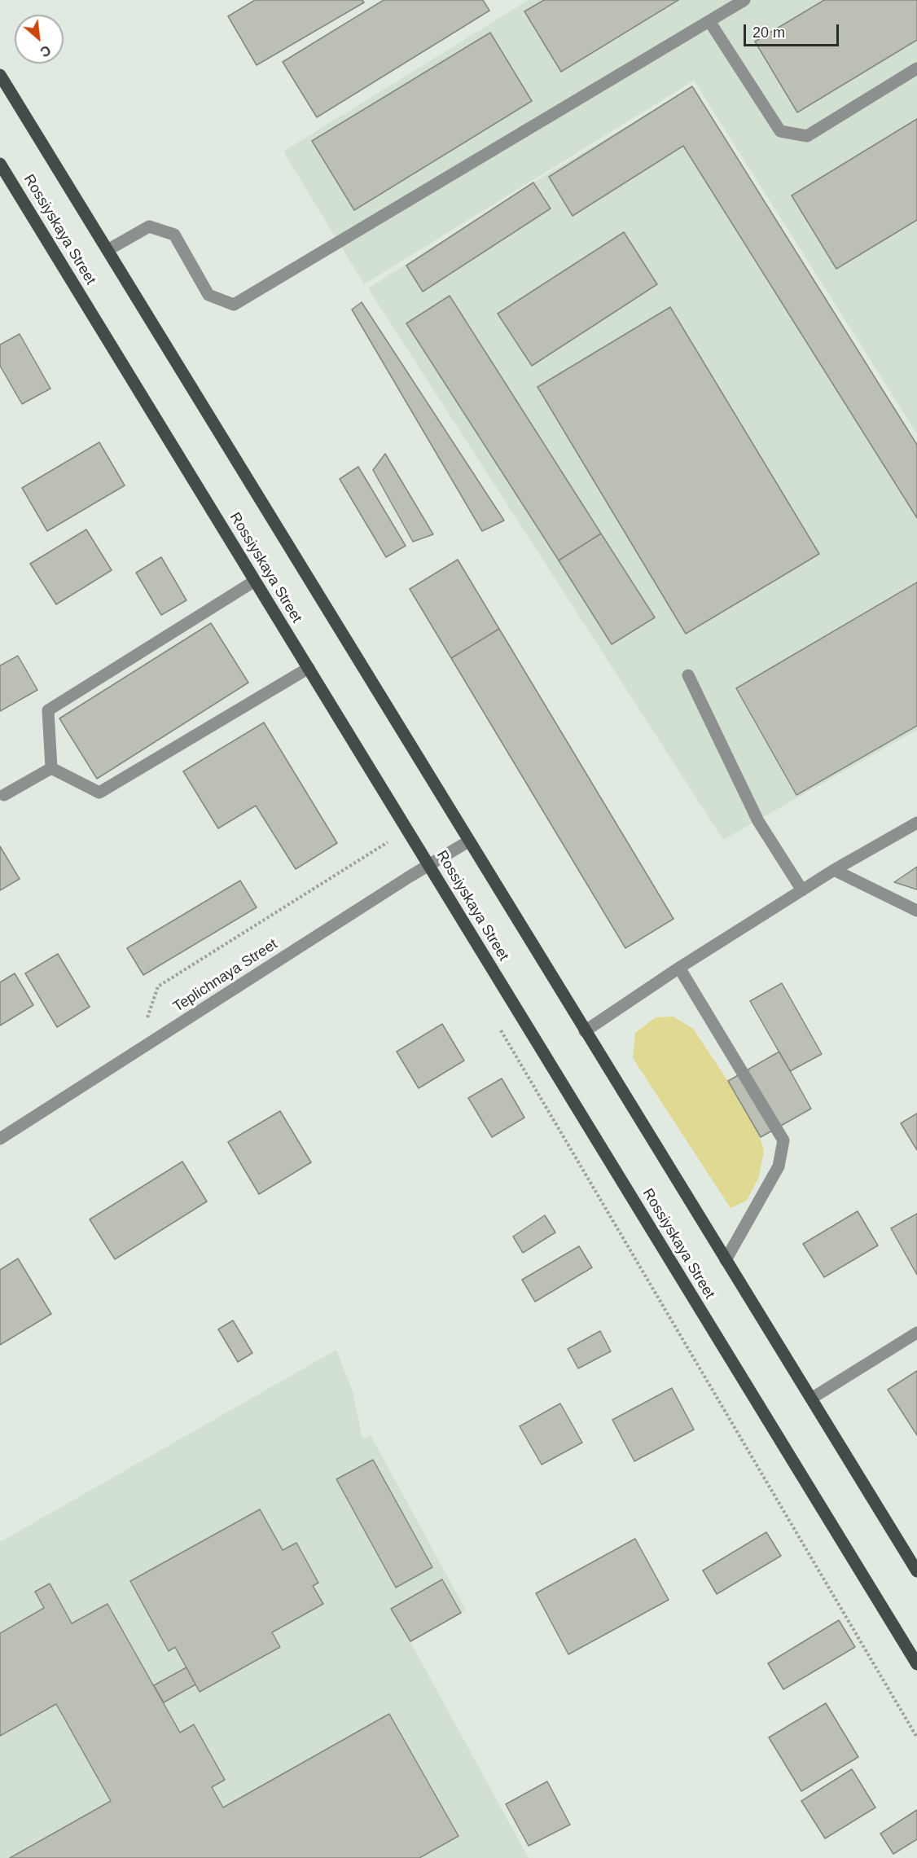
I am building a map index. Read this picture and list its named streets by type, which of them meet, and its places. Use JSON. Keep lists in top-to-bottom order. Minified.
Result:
{"streets":{"main road":["Rossiyskaya Street"],"street":["Teplichnaya Street"]},"crossings":[["Rossiyskaya Street","Teplichnaya Street"]],"scale_bar":"20 m","north":"bottom right"}
